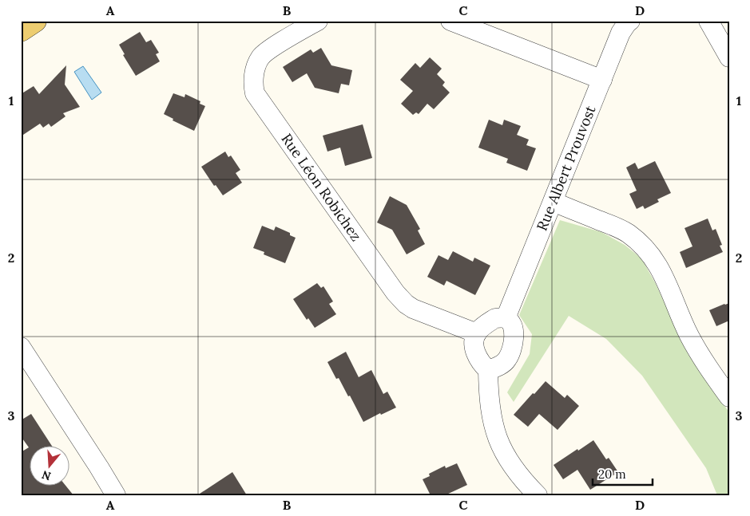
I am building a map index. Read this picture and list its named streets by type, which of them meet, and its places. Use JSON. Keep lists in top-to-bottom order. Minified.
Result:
{"streets":{"street":["Rue Albert Prouvost","Rue Léon Robichez"]},"crossings":[["Rue Albert Prouvost","Rue Léon Robichez"]],"scale_bar":"20 m","north":"bottom","grid":{"columns":["A","B","C","D"],"rows":["1","2","3"]}}
